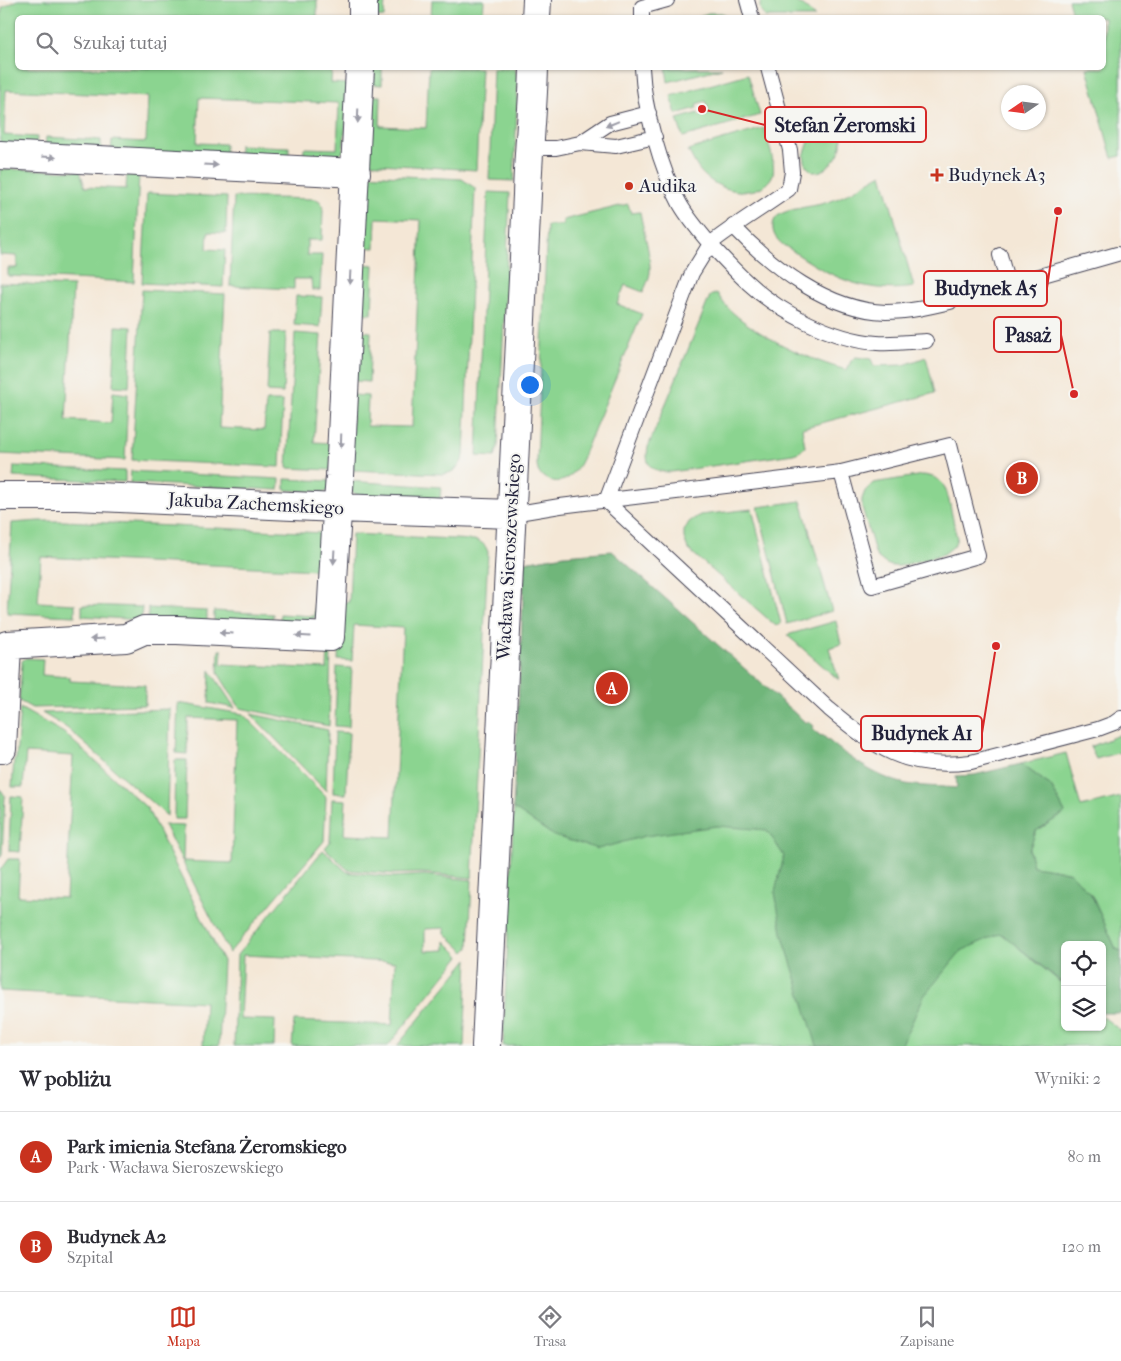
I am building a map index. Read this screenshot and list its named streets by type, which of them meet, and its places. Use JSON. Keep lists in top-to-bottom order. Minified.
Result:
{"streets":{"street":["Jakuba Zachemskiego","Wacława Sieroszewskiego"]},"crossings":[["Jakuba Zachemskiego","Wacława Sieroszewskiego"]],"places":{"other":["Stefan Żeromski","Audika","Budynek A5","Pasaż","Budynek A1"],"health":["Budynek A3"]},"north":"left","page":{"search":"Szukaj tutaj","pins":["B","A"],"heading":["W pobliżu","Wyniki: 2"],"list":[{"mark":"A","name":"Park imienia Stefana Żeromskiego","note":"Park · Wacława Sieroszewskiego","value":"80 m"},{"mark":"B","name":"Budynek A2","note":"Szpital","value":"120 m"}],"nav":["Mapa","Trasa","Zapisane"]}}
